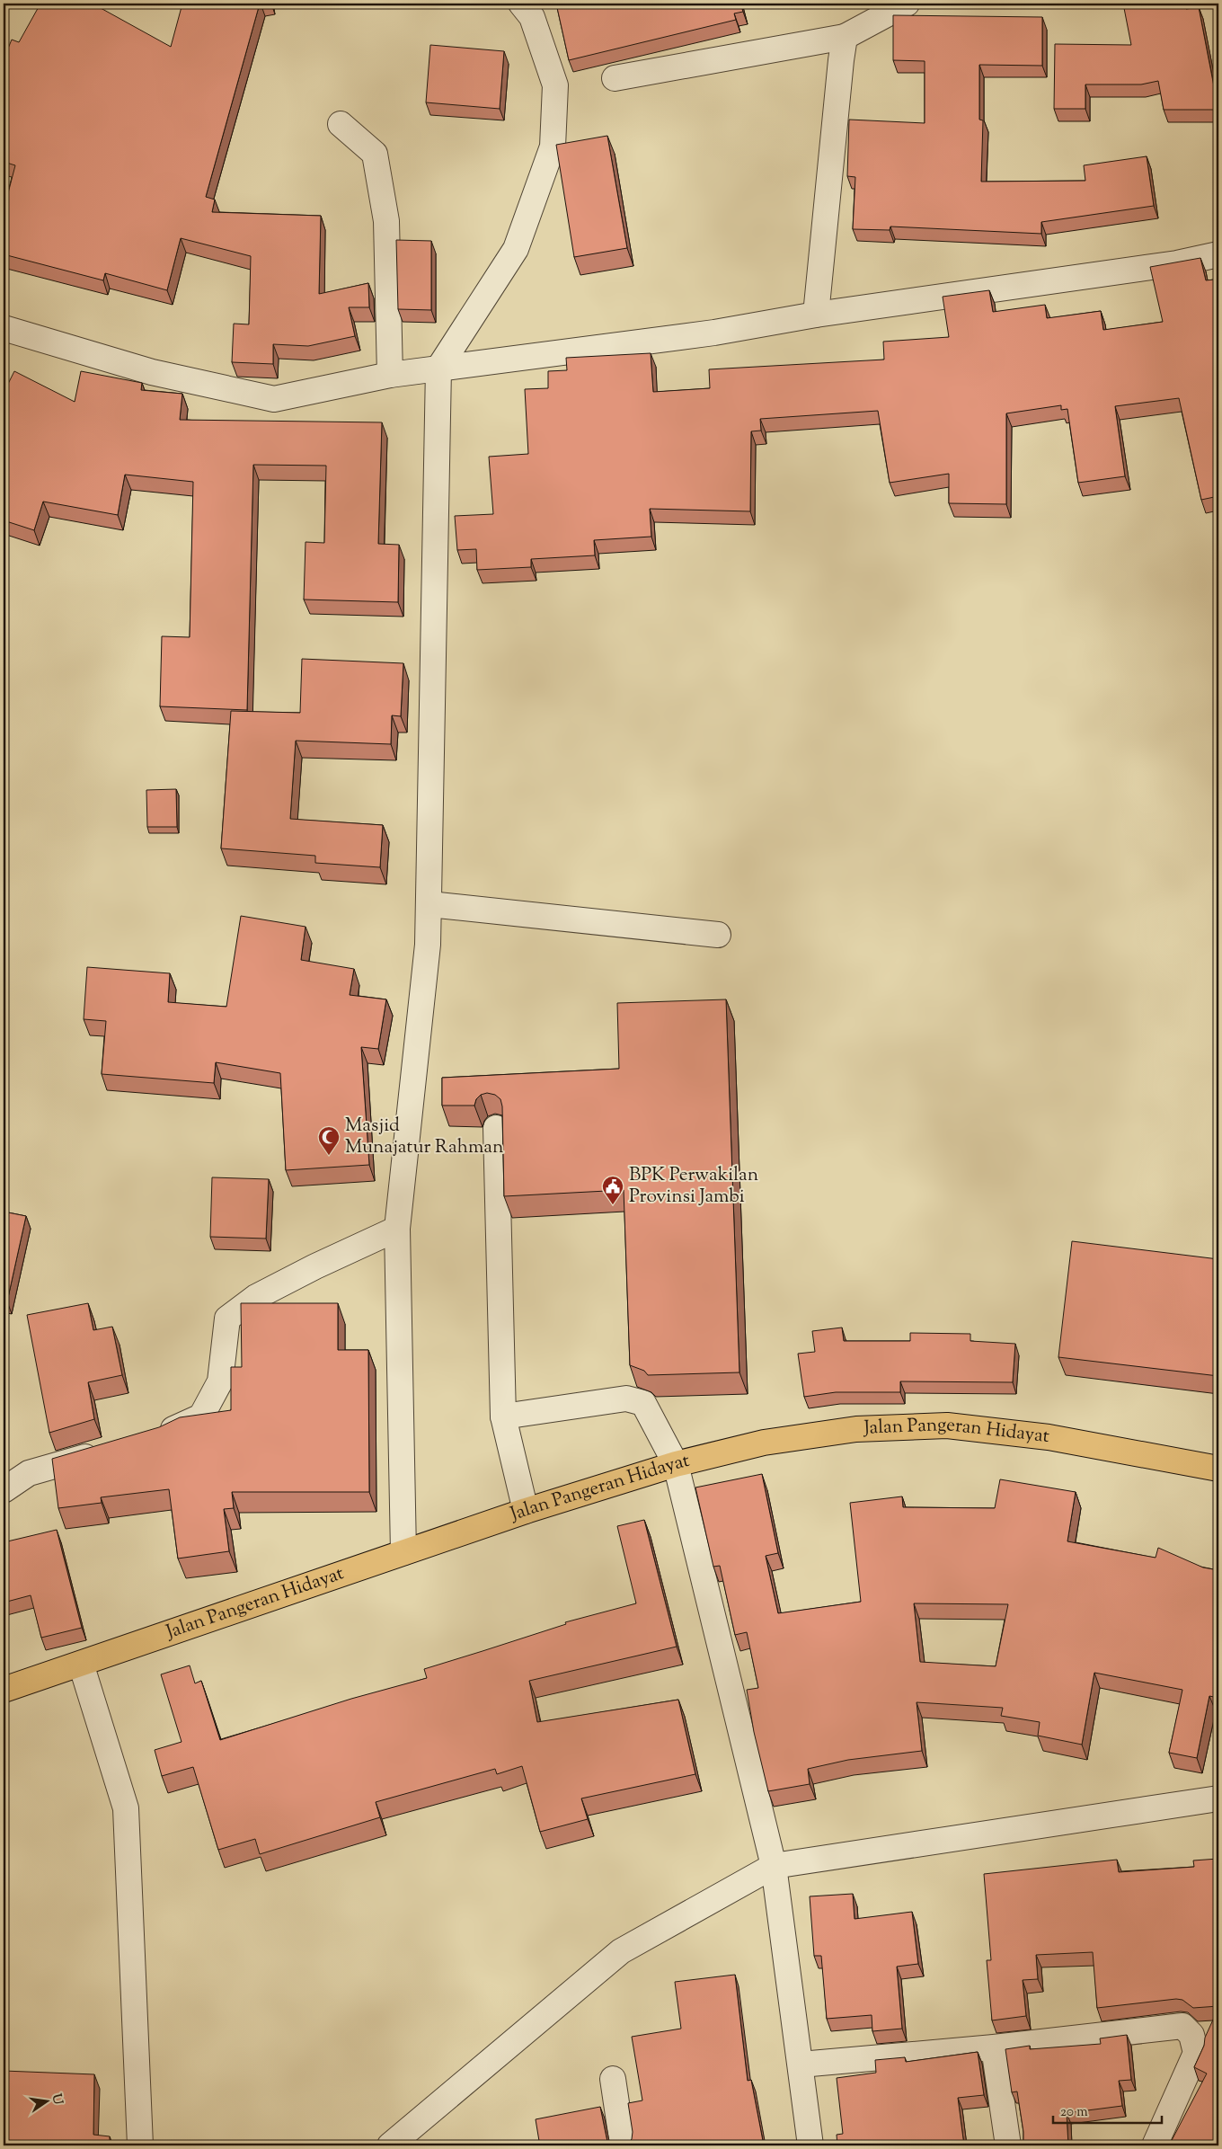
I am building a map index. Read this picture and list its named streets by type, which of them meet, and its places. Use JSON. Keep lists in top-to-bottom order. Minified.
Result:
{"streets":{"highway":["Jalan Pangeran Hidayat"]},"places":{"mosque":["Masjid Munajatur Rahman"],"public building":["BPK Perwakilan Provinsi Jambi"]},"scale_bar":"20 m","north":"right"}
